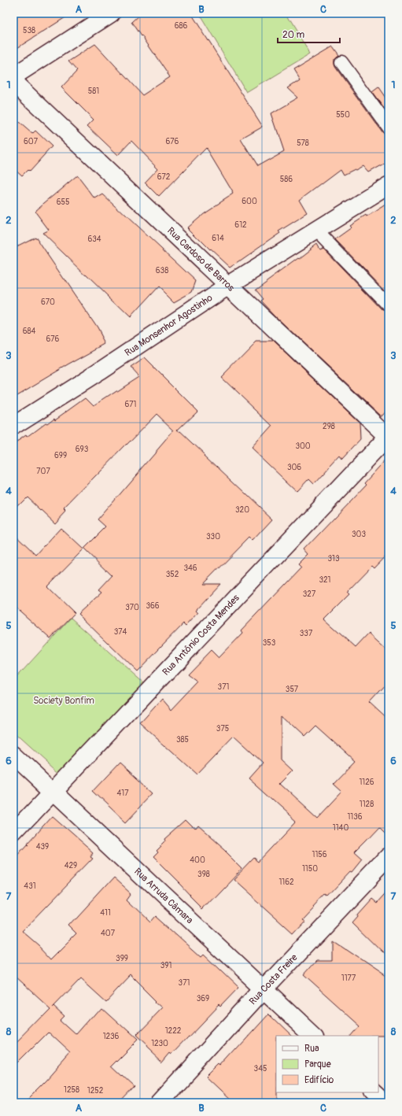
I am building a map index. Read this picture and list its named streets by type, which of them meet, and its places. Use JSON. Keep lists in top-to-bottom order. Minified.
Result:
{"streets":{"street":["Rua Cardoso de Barros","Rua Monsenhor Agostinho","Rua Antônio Costa Mendes","Rua Arruda Câmara","Rua Costa Freire"]},"crossings":[["Rua Cardoso de Barros","Rua Monsenhor Agostinho"],["Rua Cardoso de Barros","Rua Antônio Costa Mendes"],["Rua Antônio Costa Mendes","Rua Arruda Câmara"],["Rua Arruda Câmara","Rua Costa Freire"]],"parks":["Society Bonfim"],"house_numbers":["686","538","581","550","607","676","578","672","586","600","655","612","614","634","638","670","684","676","671","298","300","693","699","306","707","320","303","330","313","346","352","321","327","366","370","374","337","353","371","357","375","385","1126","417","1128","1136","1140","439","1156","400","429","1150","398","1162","431","411","407","399","391","1177","371","369","1222","1236","1230","345","1258","1252"],"legend":["Rua","Parque","Edifício"],"scale_bar":"20 m","grid":{"columns":["A","B","C"],"rows":["1","2","3","4","5","6","7","8"]}}
